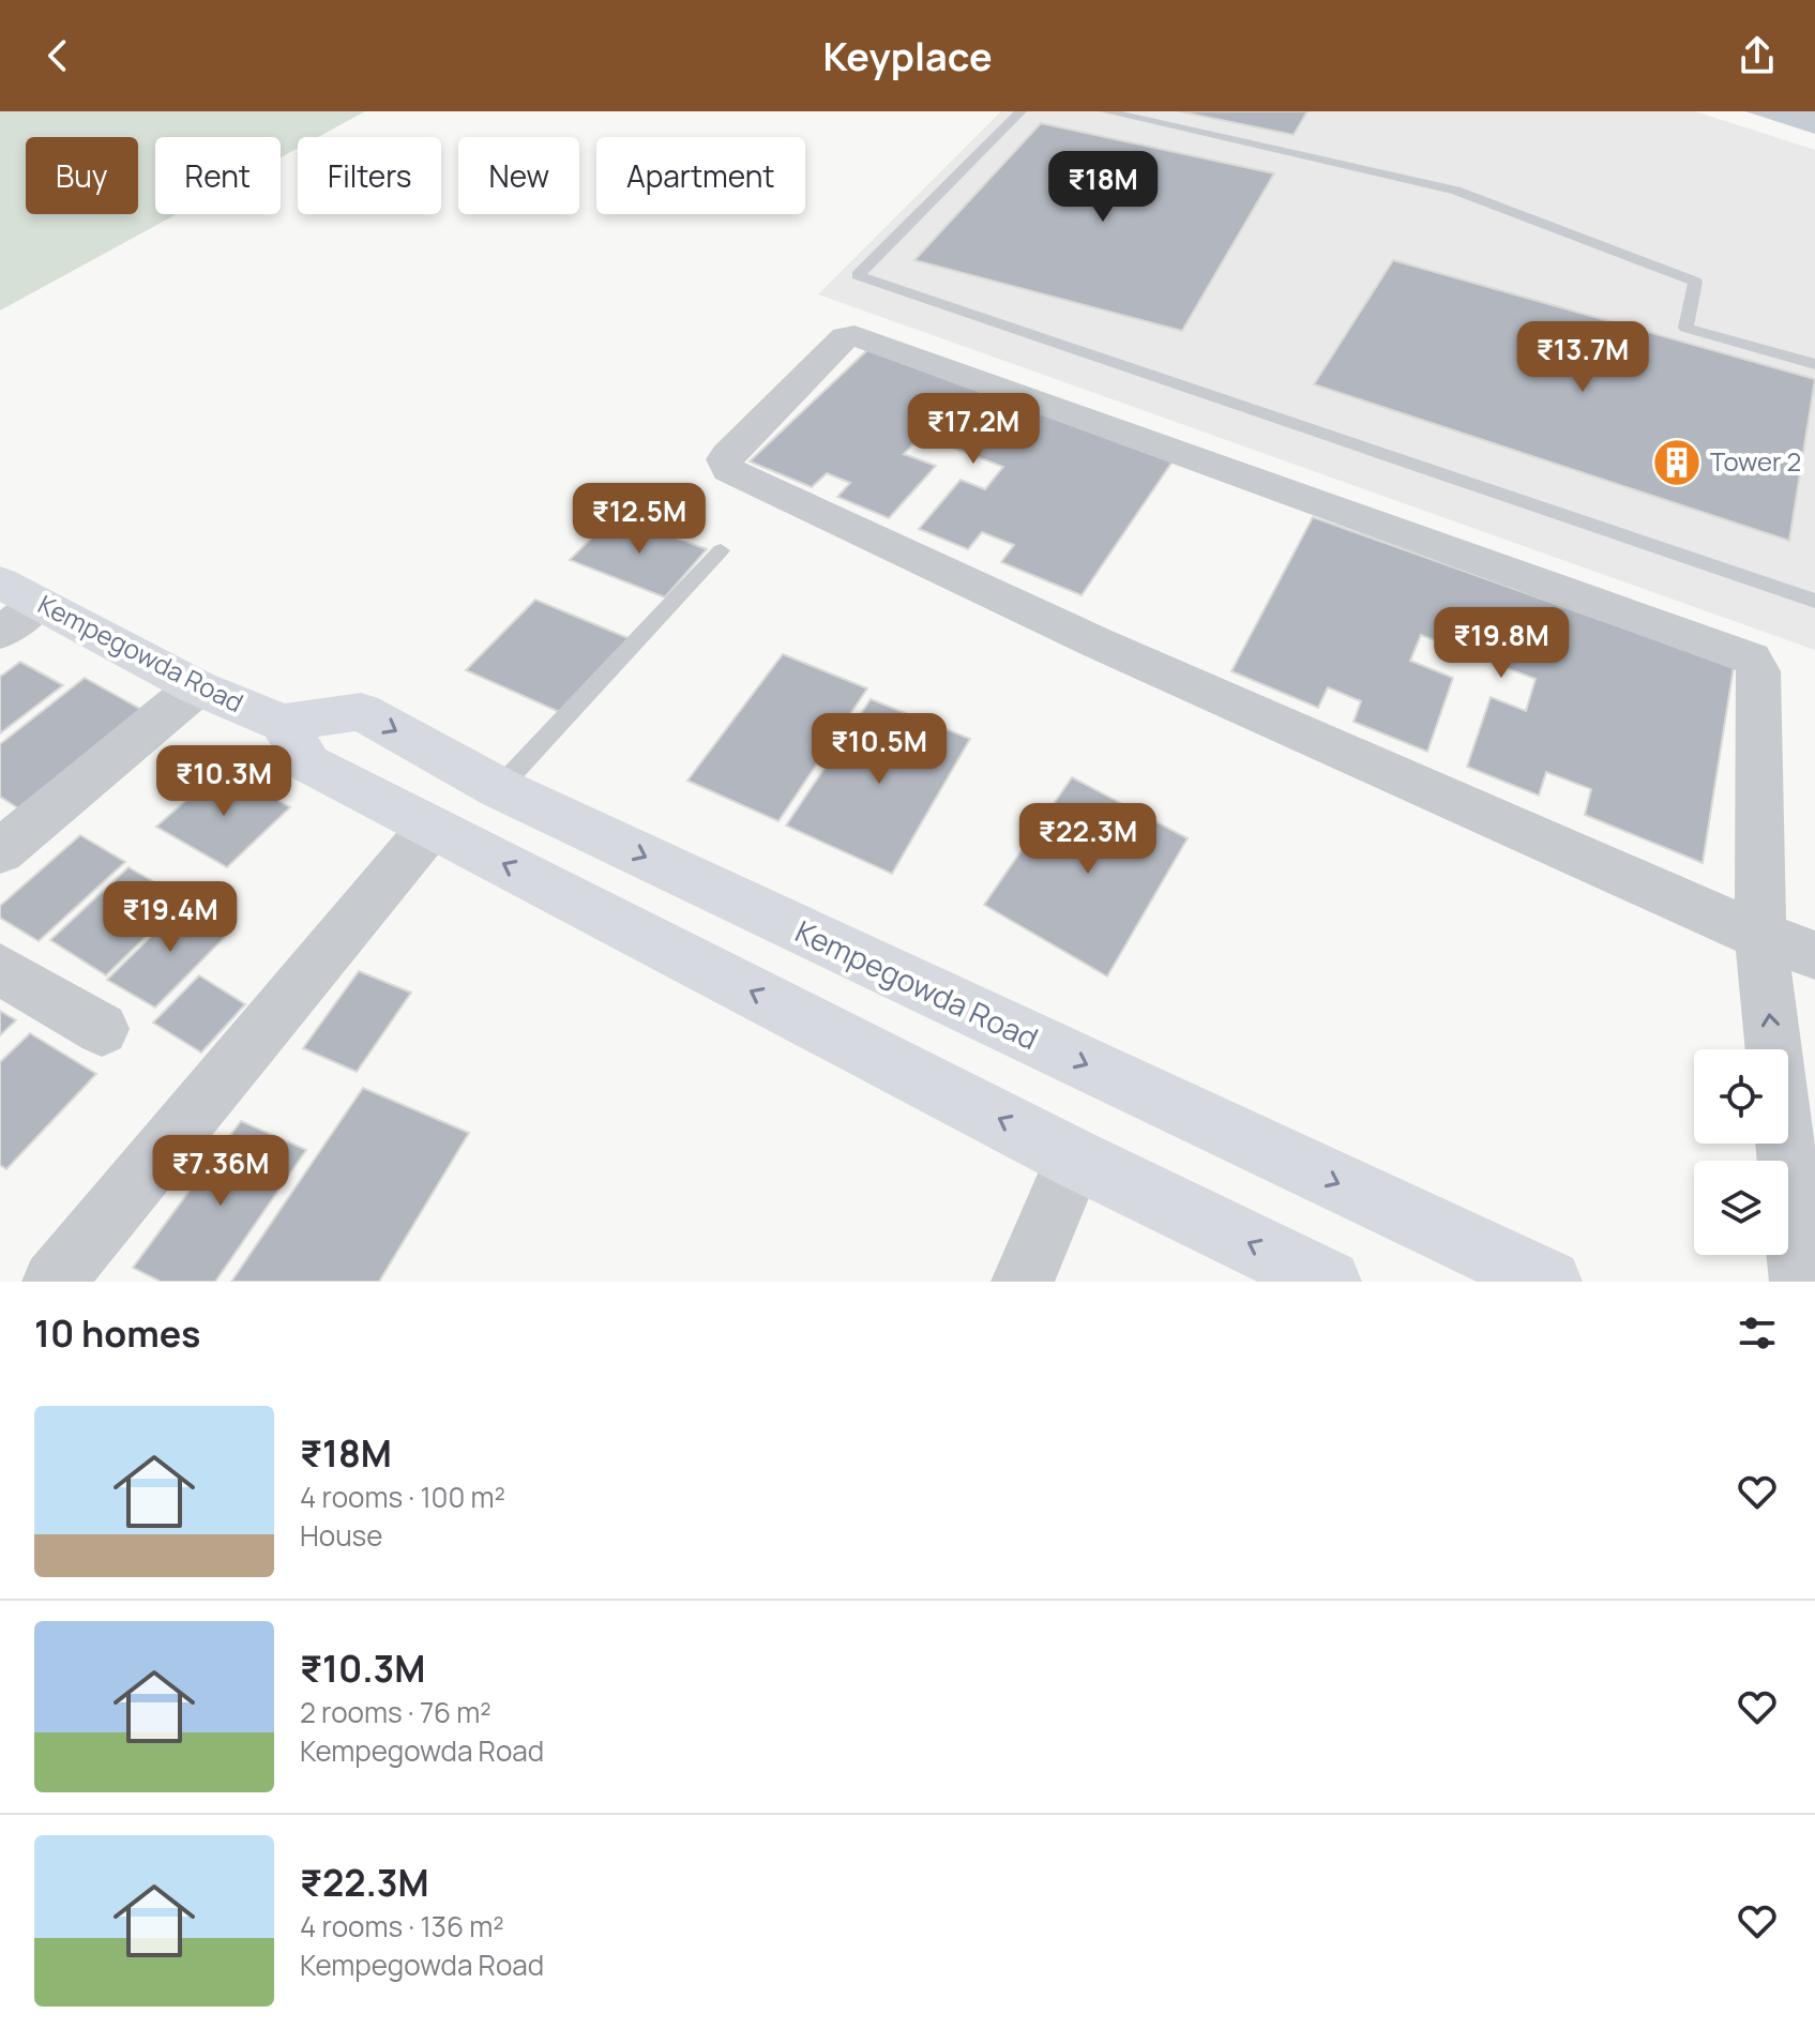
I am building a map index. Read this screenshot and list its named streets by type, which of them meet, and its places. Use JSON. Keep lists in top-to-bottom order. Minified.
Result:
{"streets":{"street":["Kempegowda Road"]},"places":{"building":["Tower 2"]},"page":{"header":"Keyplace","chip":["Buy","Rent","Filters","New","Apartment"],"price":["₹18M","₹13.7M","₹17.2M","₹12.5M","₹19.8M","₹10.5M","₹10.3M","₹22.3M","₹19.4M","₹7.36M"],"heading":"10 homes","list":[{"name":"₹18M","note":"4 rooms · 100 m² · House"},{"name":"₹10.3M","note":"2 rooms · 76 m² · Kempegowda Road"},{"name":"₹22.3M","note":"4 rooms · 136 m² · Kempegowda Road"}]}}
